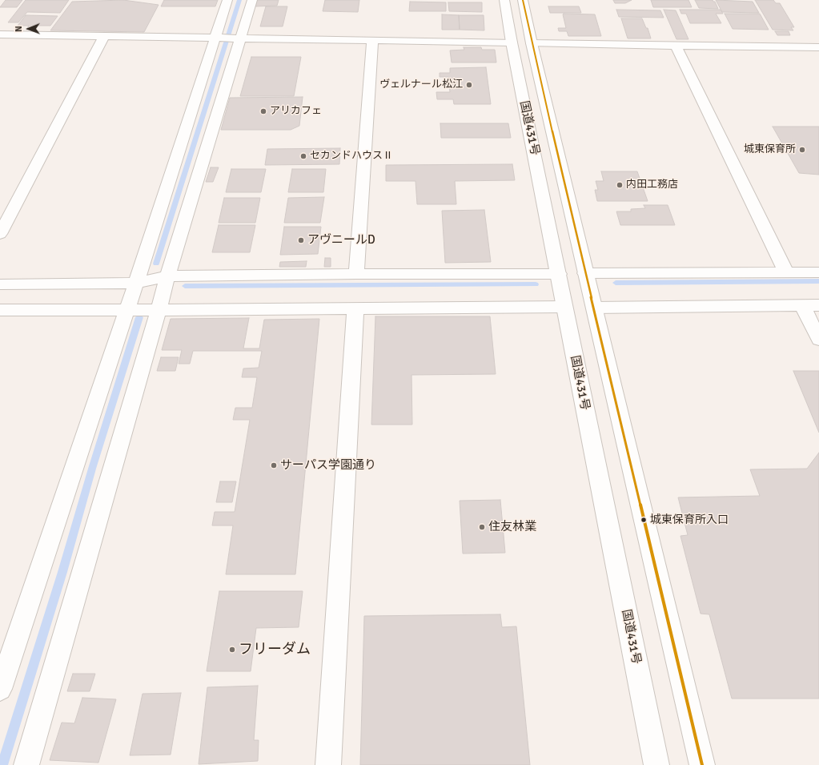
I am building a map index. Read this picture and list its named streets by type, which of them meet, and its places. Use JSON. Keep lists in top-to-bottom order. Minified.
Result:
{"streets":{"main road":["国道431号"]},"places":["ヴェルナール松江","アリカフェ","城東保育所","セカンドハウスⅡ","内田工務店","アヴニールD","サーパス学園通り","城東保育所入口","住友林業","フリーダム"],"north":"left"}
